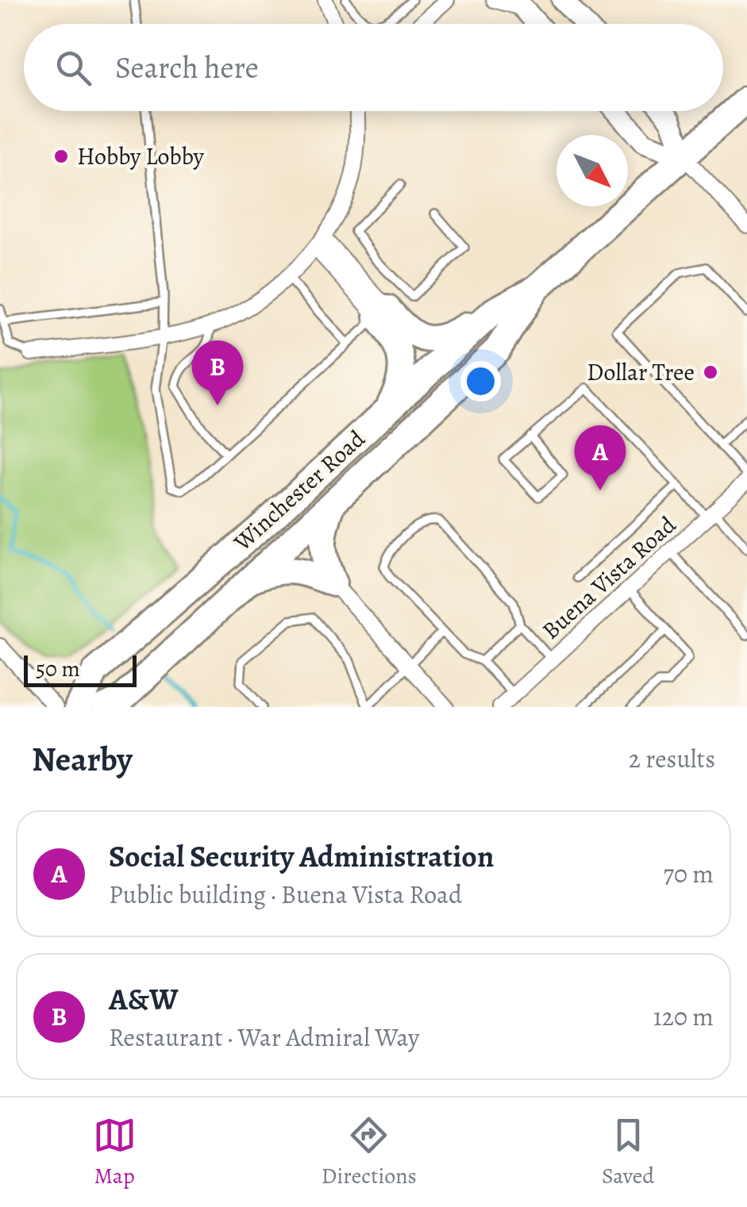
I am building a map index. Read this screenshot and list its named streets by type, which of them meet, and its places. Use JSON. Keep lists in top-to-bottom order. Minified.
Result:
{"streets":{"highway":["Winchester Road"],"street":["Buena Vista Road"]},"places":["Hobby Lobby","Dollar Tree"],"scale_bar":"50 m","north":"bottom right","page":{"search":"Search here","pins":["B","A"],"scale":"50 m","heading":["Nearby","2 results"],"list":[{"mark":"A","name":"Social Security Administration","note":"Public building · Buena Vista Road","value":"70 m"},{"mark":"B","name":"A&W","note":"Restaurant · War Admiral Way","value":"120 m"}],"nav":["Map","Directions","Saved"]}}
